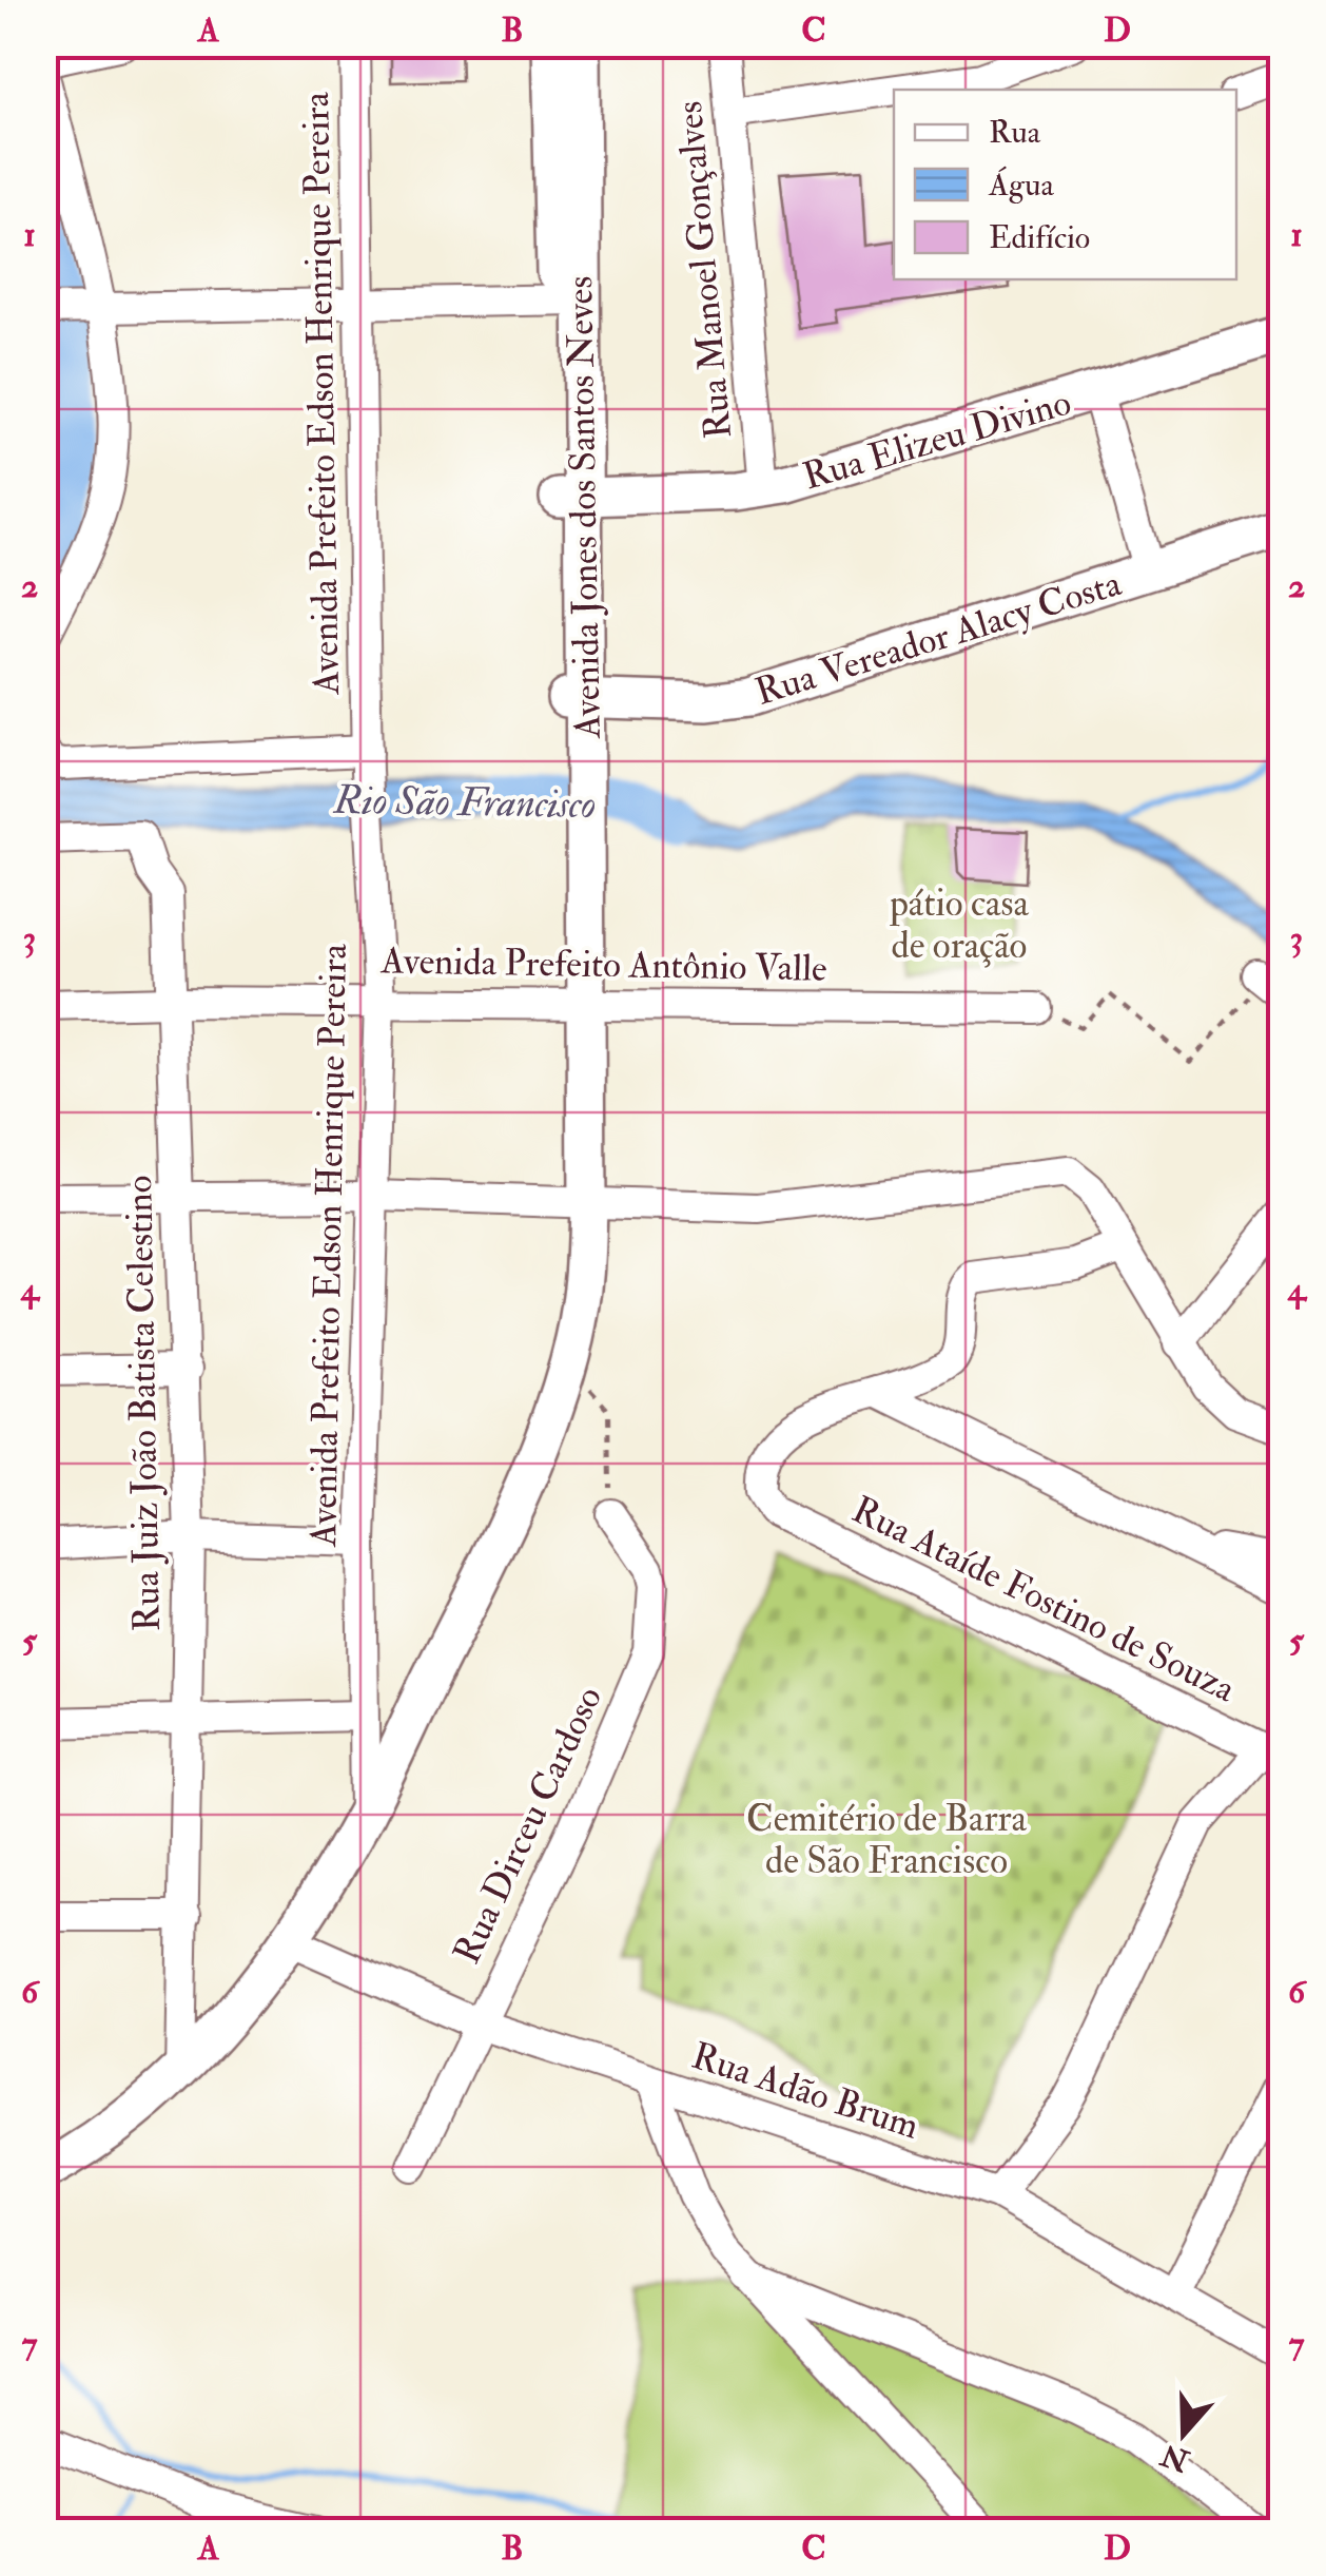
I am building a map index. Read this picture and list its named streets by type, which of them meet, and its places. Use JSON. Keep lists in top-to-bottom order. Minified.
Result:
{"streets":{"main road":["Rua Elizeu Divino","Avenida Jones dos Santos Neves","Rua Vereador Alacy Costa"],"street":["Rua Manoel Gonçalves","Avenida Prefeito Edson Henrique Pereira","Avenida Prefeito Antônio Valle","Rua Juiz João Batista Celestino","Rua Ataíde Fostino de Souza","Rua Dirceu Cardoso","Rua Adão Brum"]},"crossings":[["Rua Manoel Gonçalves","Rua Elizeu Divino"],["Avenida Prefeito Edson Henrique Pereira","Avenida Jones dos Santos Neves"],["Avenida Prefeito Edson Henrique Pereira","Avenida Prefeito Antônio Valle"],["Rua Elizeu Divino","Avenida Jones dos Santos Neves"],["Avenida Jones dos Santos Neves","Rua Vereador Alacy Costa"],["Avenida Jones dos Santos Neves","Avenida Prefeito Antônio Valle"],["Avenida Jones dos Santos Neves","Rua Juiz João Batista Celestino"],["Avenida Jones dos Santos Neves","Rua Adão Brum"],["Avenida Prefeito Antônio Valle","Rua Juiz João Batista Celestino"],["Rua Dirceu Cardoso","Rua Adão Brum"]],"water":["Rio São Francisco"],"parks":["pátio casa de oração","Cemitério de Barra de São Francisco"],"legend":["Rua","Água","Edifício"],"north":"bottom","grid":{"columns":["A","B","C","D"],"rows":["1","2","3","4","5","6","7"]}}
